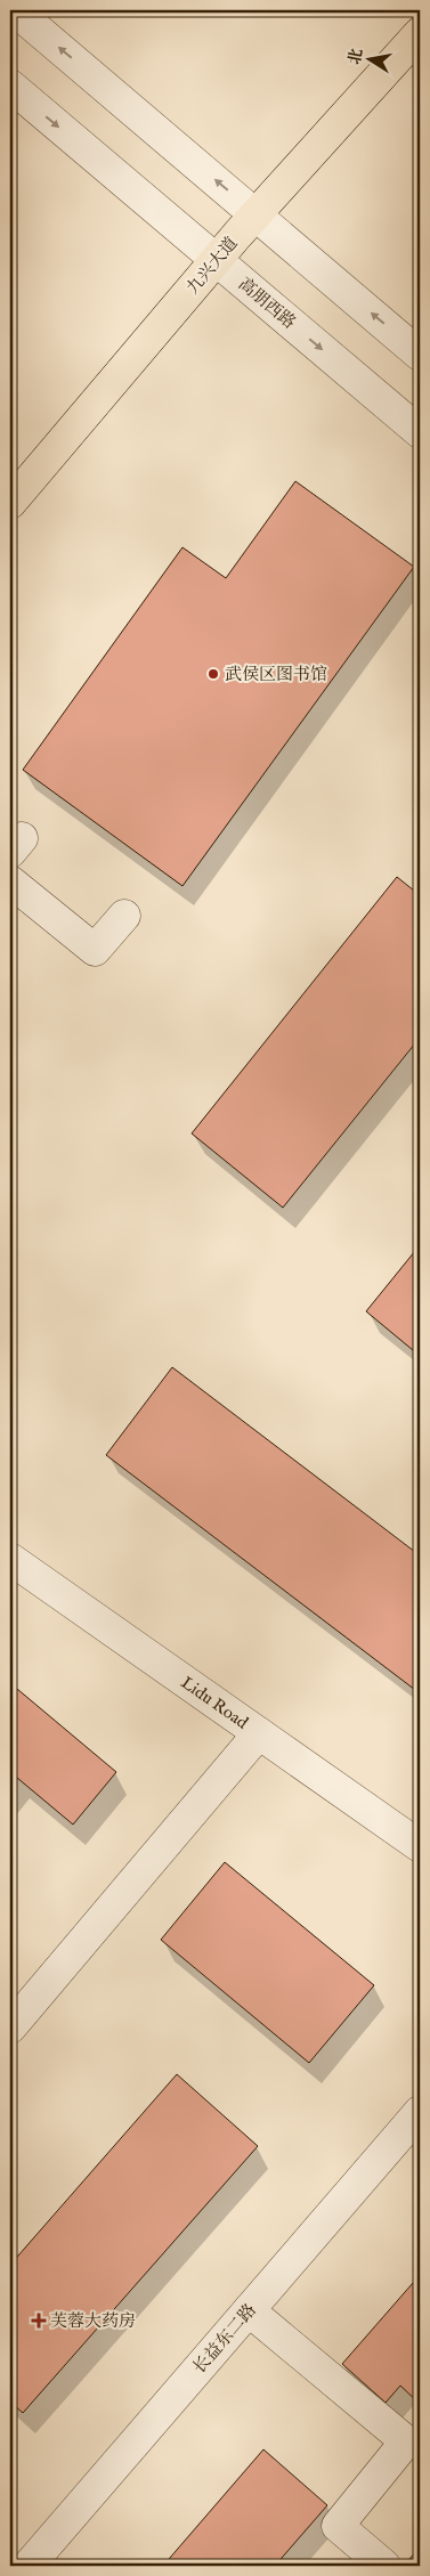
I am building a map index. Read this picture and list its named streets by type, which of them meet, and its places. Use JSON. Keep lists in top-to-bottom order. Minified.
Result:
{"streets":{"main road":["九兴大道"],"street":["高朋西路","Lidu Road","长益东二路"]},"crossings":[["九兴大道","高朋西路"]],"places":{"other":["武侯区图书馆"],"health":["芙蓉大药房"]},"north":"left"}
